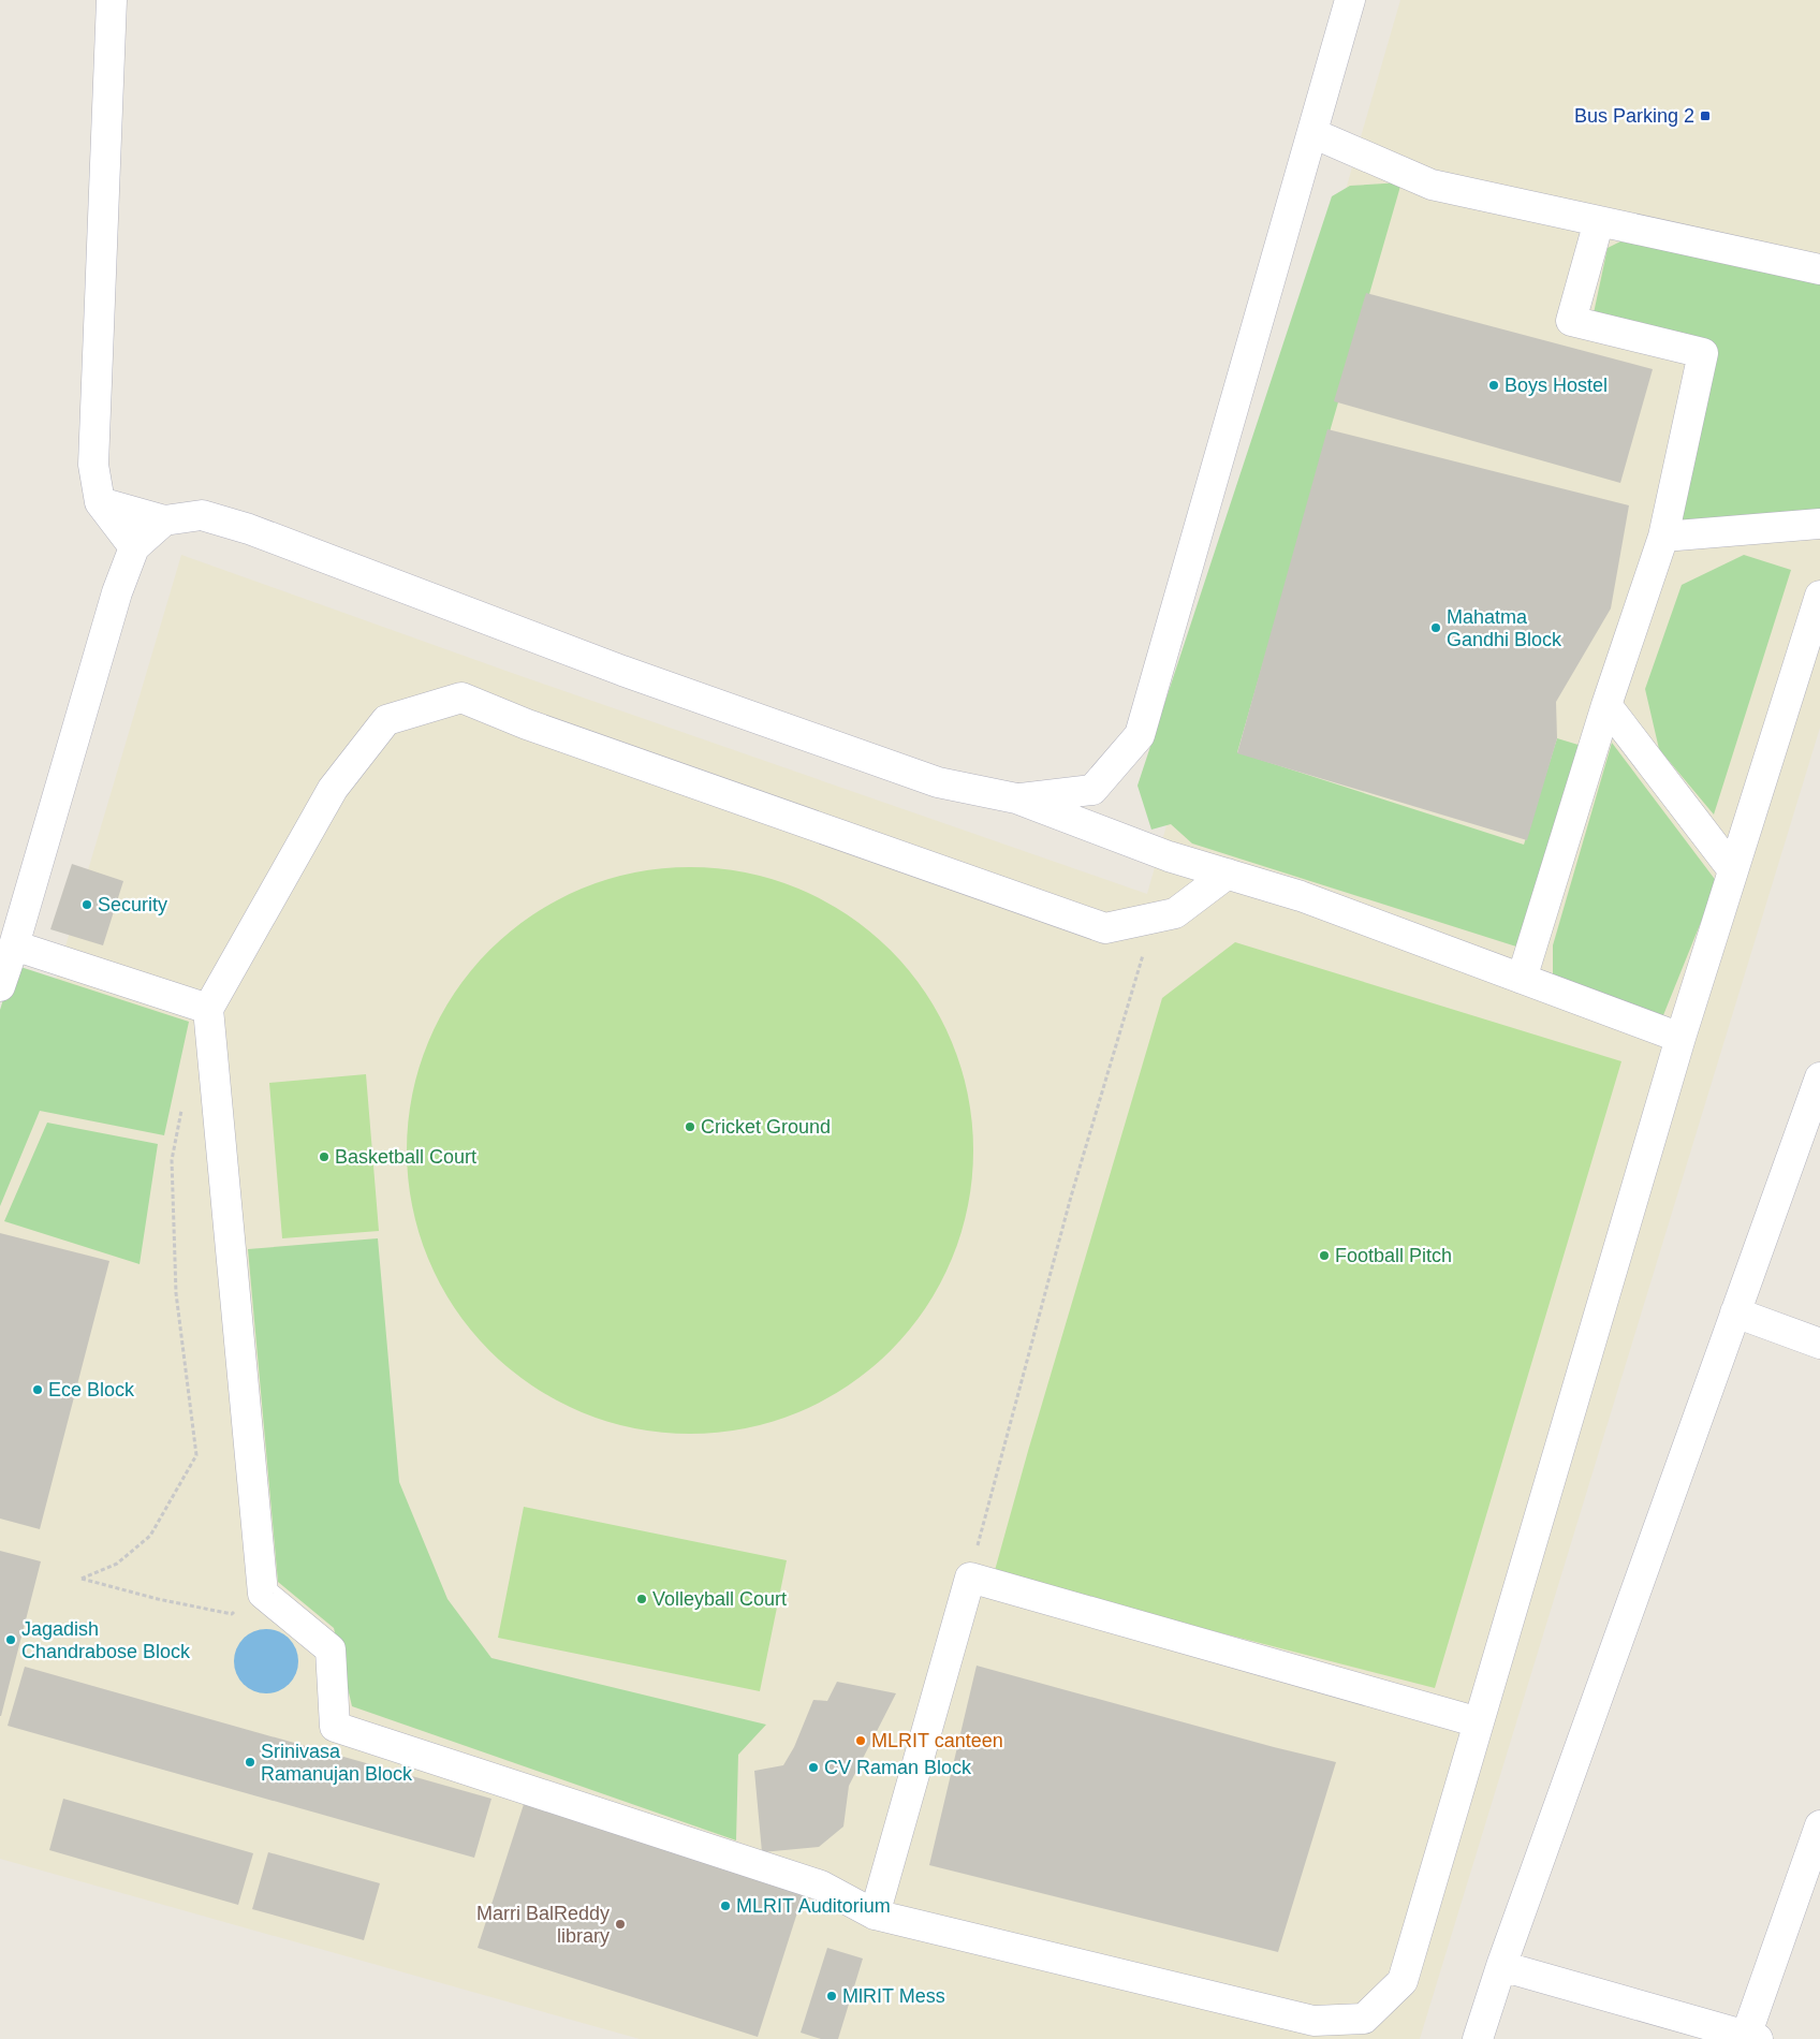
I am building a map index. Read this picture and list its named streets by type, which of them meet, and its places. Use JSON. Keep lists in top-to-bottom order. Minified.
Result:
{"places":{"transit":["Bus Parking 2"],"other":["Boys Hostel","Mahatma Gandhi Block","Security","Cricket Ground","Basketball Court","Football Pitch","Ece Block","Volleyball Court","Jagadish Chandrabose Block","MLRIT canteen","Srinivasa Ramanujan Block","CV Raman Block","MLRIT Auditorium","Marri BalReddy library","MlRIT Mess"]}}
